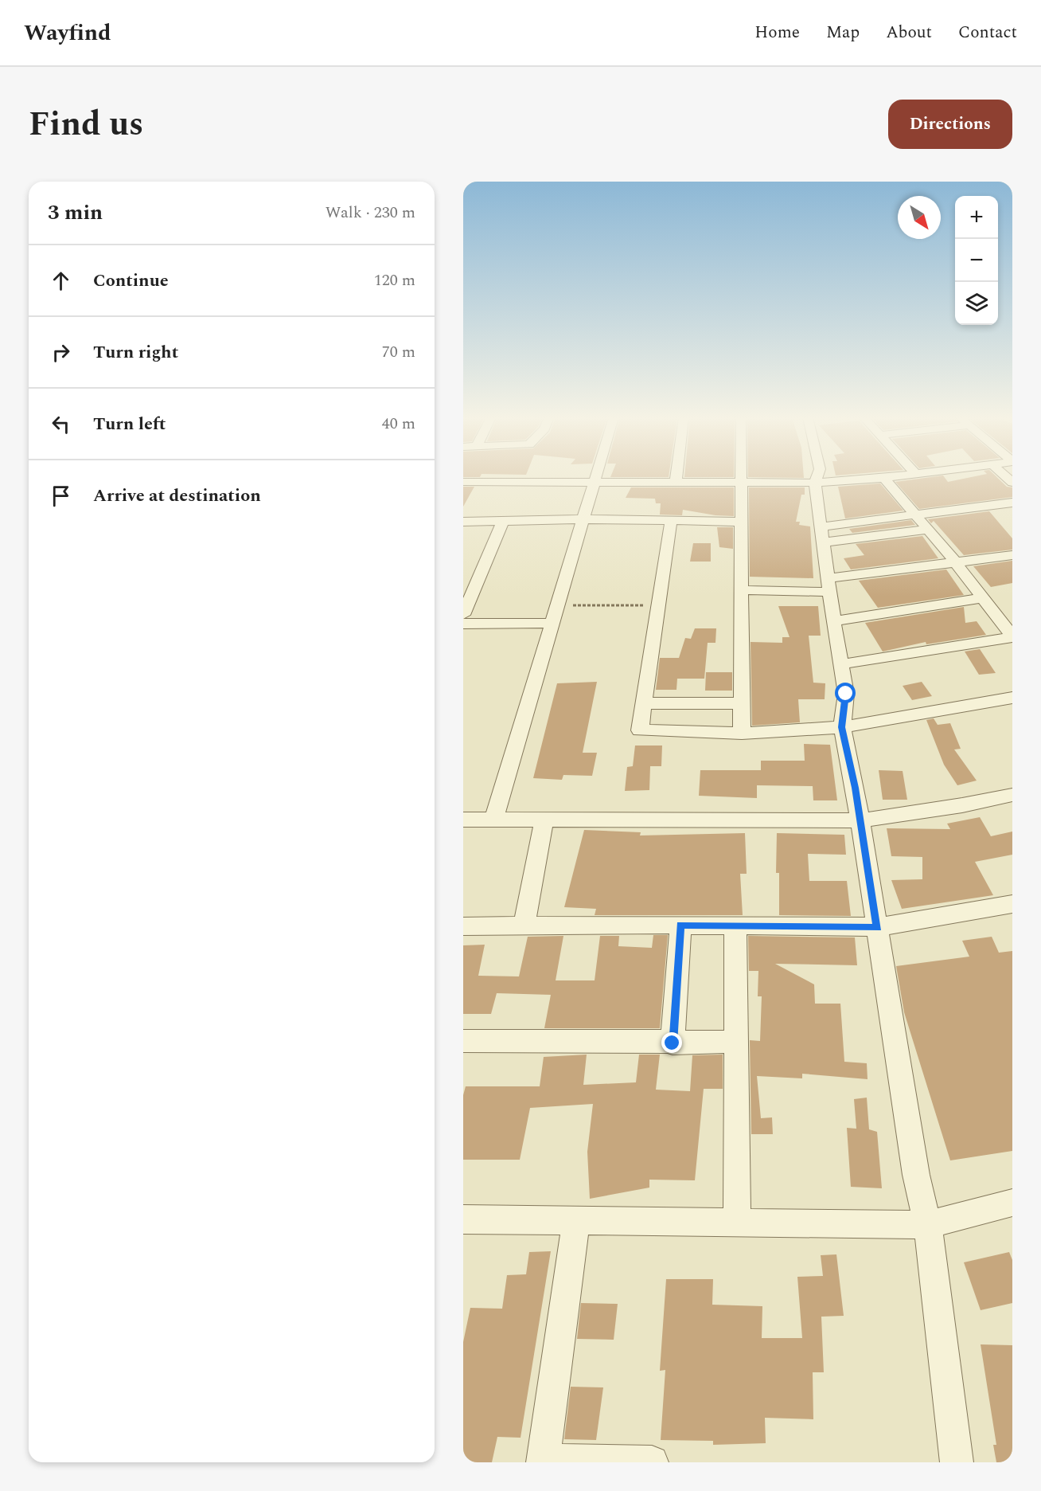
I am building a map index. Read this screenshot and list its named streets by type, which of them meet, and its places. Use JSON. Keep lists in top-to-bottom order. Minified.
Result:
{"north":"bottom right","page":{"header":"Wayfind","nav":["Home","Map","About","Contact"],"title":"Find us","buttons":"Directions","heading":["3 min","Walk · 230 m"],"map_buttons":["+","−"],"list":[["Continue","120 m"],["Turn right","70 m"],["Turn left","40 m"],"Arrive at destination"]}}
